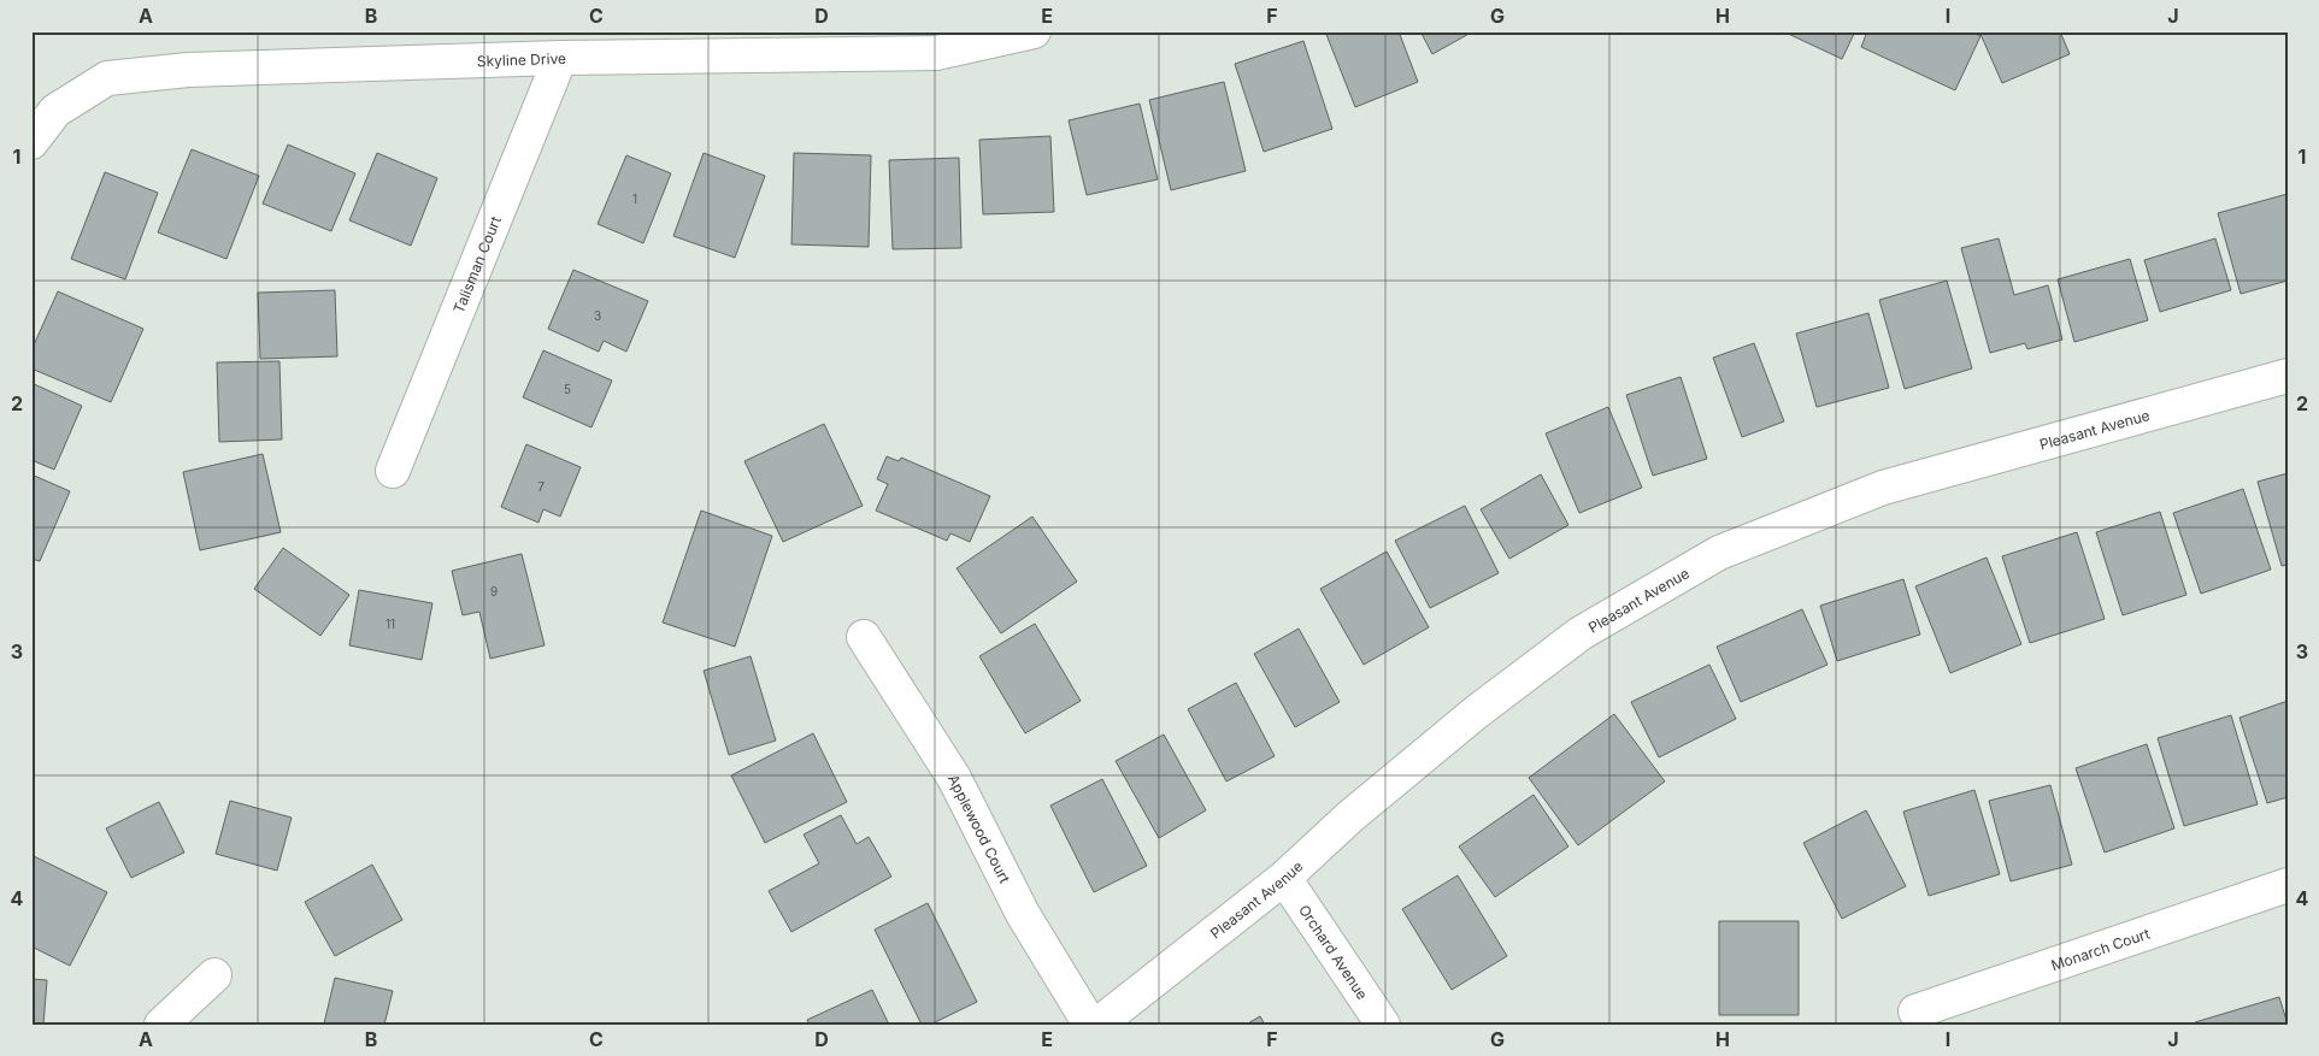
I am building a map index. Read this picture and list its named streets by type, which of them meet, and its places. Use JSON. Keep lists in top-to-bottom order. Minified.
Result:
{"streets":{"street":["Skyline Drive","Talisman Court","Pleasant Avenue","Applewood Court","Monarch Court","Orchard Avenue"]},"crossings":[["Skyline Drive","Talisman Court"],["Pleasant Avenue","Orchard Avenue"]],"house_numbers":["1","3","5","7","9","11"],"grid":{"columns":["A","B","C","D","E","F","G","H","I","J"],"rows":["1","2","3","4"]}}
